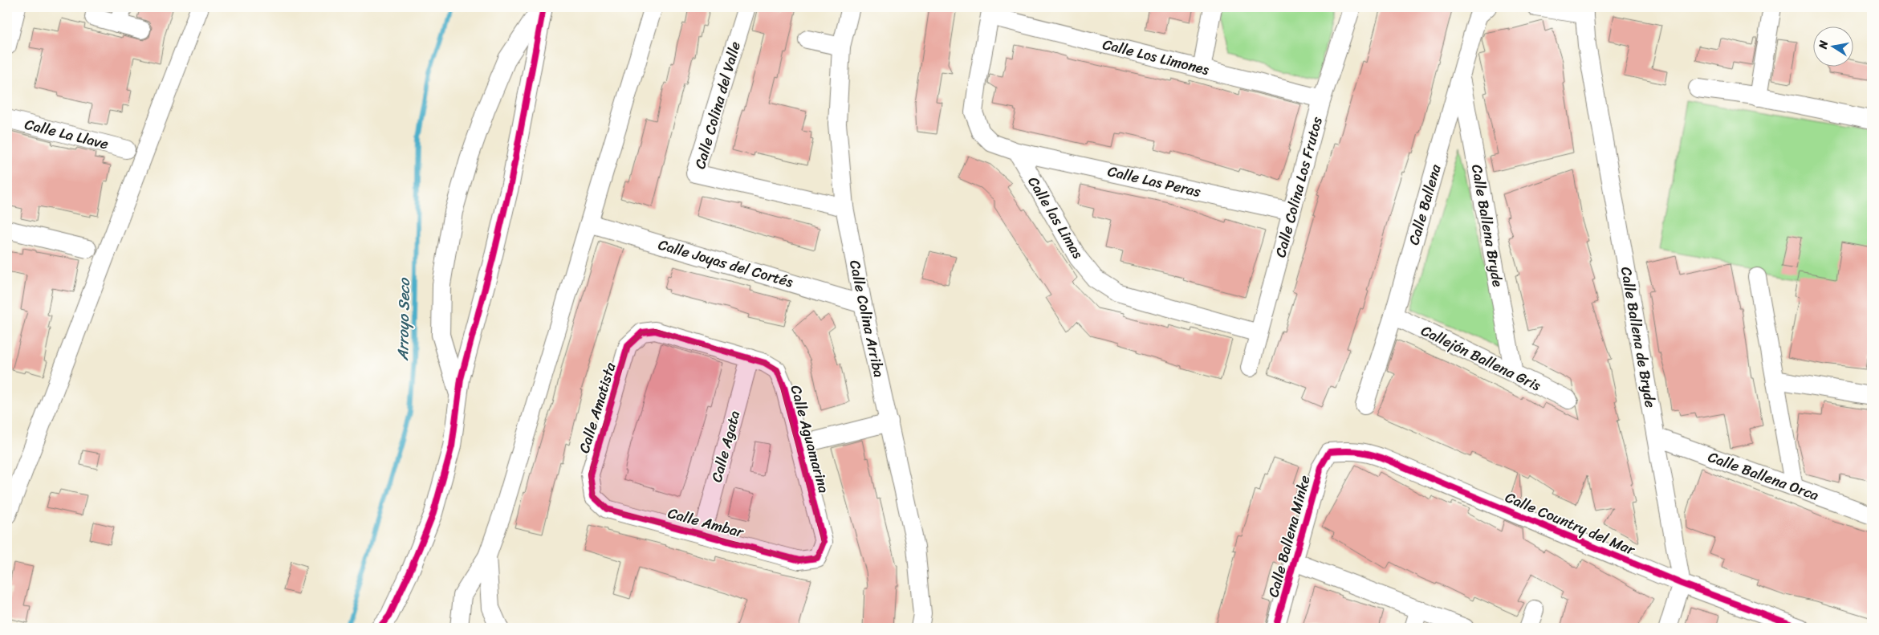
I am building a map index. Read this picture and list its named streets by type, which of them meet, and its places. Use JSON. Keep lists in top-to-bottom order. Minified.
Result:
{"streets":{"street":["Calle Los Limones","Calle Colina del Valle","Calle La Llave","Calle Las Peras","Calle Colina Los Frutos","Calle Ballena","Calle las Limas","Calle Ballena Bryde","Calle Joyas del Cortés","Calle Colina Arriba","Calle Ballena de Bryde","Callejón Ballena Gris","Calle Amatista","Calle Aguamarina","Calle Agata","Calle Ballena Orca","Calle Ambar","Calle Country del Mar","Calle Ballena Minke"]},"crossings":[["Calle Los Limones","Calle Colina Los Frutos"],["Calle Colina del Valle","Calle Colina Arriba"],["Calle Las Peras","Calle Colina Los Frutos"],["Calle Las Peras","Calle las Limas"],["Calle Colina Los Frutos","Calle las Limas"],["Calle Ballena","Calle Ballena Bryde"],["Calle Ballena","Callejón Ballena Gris"],["Calle Ballena Bryde","Callejón Ballena Gris"],["Calle Joyas del Cortés","Calle Colina Arriba"],["Calle Ballena de Bryde","Calle Ballena Orca"],["Calle Ballena de Bryde","Calle Country del Mar"],["Calle Amatista","Calle Aguamarina"],["Calle Amatista","Calle Ambar"],["Calle Aguamarina","Calle Agata"],["Calle Aguamarina","Calle Ambar"],["Calle Agata","Calle Ambar"],["Calle Country del Mar","Calle Ballena Minke"]],"water":["Arroyo Seco"],"north":"left"}
